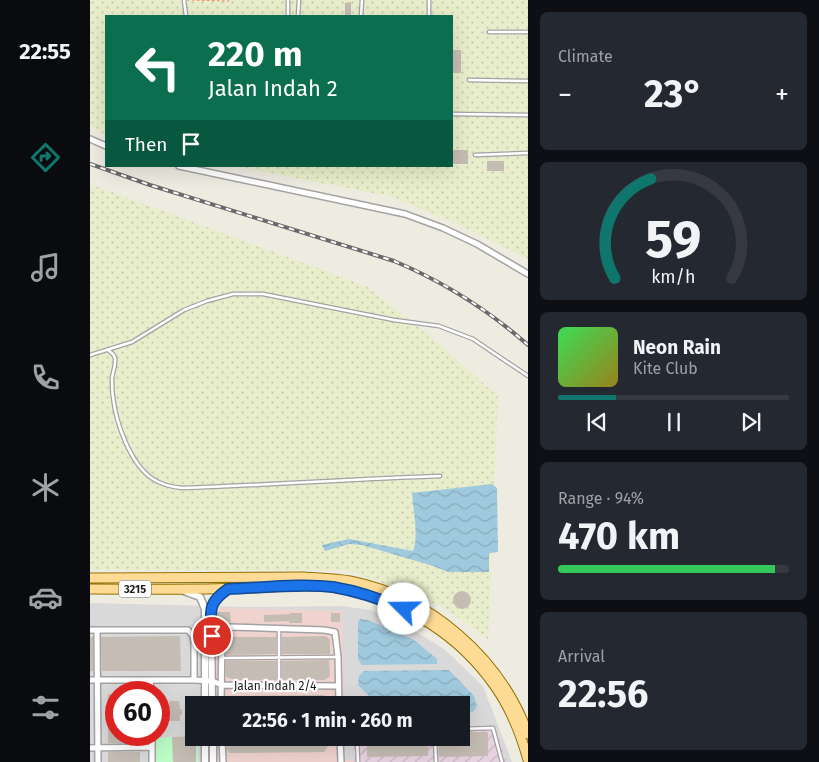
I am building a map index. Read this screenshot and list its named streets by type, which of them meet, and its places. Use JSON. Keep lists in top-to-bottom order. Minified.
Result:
{"streets":{"main road":["3215"],"street":["Jalan Indah 2/4"]},"page":{"tabs":"22:55","tile":["Climate",["Range · 94%","470 km"],["Arrival","22:56"]],"turn":["220 m","Jalan Indah 2"],"heat":["−","23°","+"],"then":"Then","song":["Neon Rain","Kite Club"],"limit":"60","trip":"22:56 · 1 min · 260 m","gauge":["59","km/h"]}}
